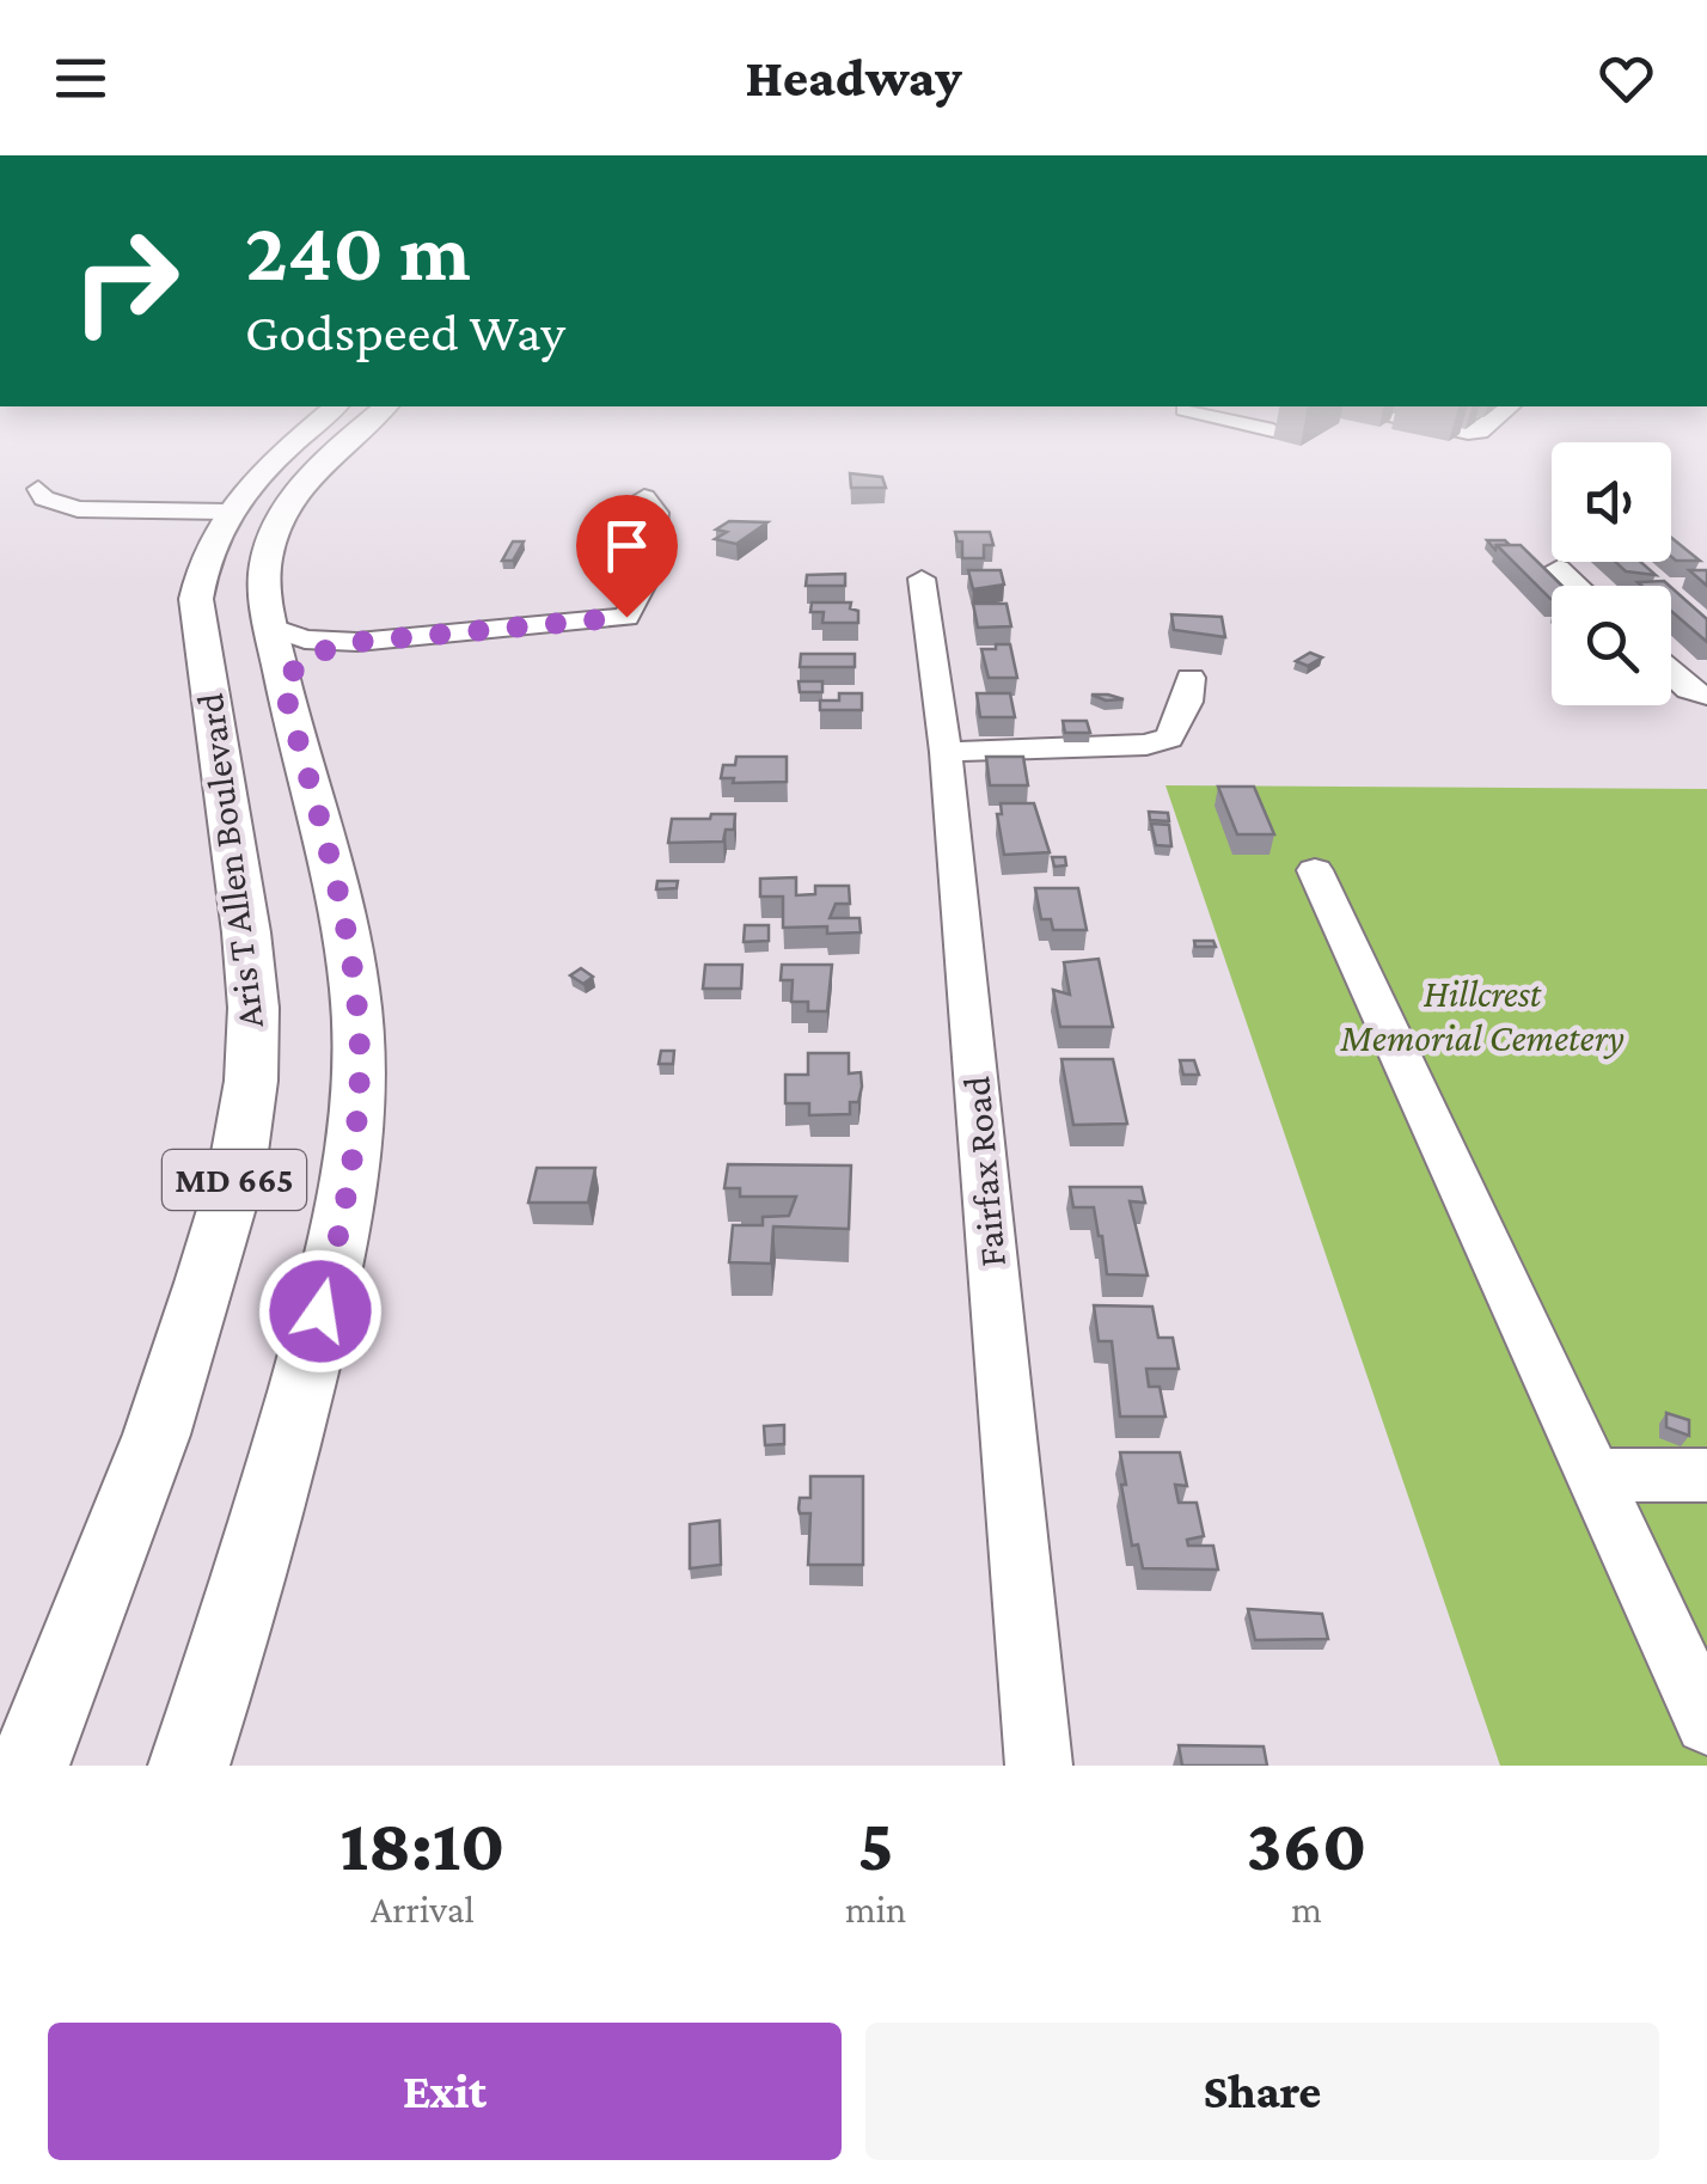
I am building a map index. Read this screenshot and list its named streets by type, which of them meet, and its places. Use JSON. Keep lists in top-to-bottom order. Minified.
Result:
{"streets":{"main road":["Aris T Allen Boulevard","MD 665"],"street":["Fairfax Road"]},"parks":["Hillcrest Memorial Cemetery"],"page":{"header":"Headway","turn":["240 m","Godspeed Way"],"eta":["18:10","Arrival","5","min","360","m"],"buttons":["Exit","Share"]}}
